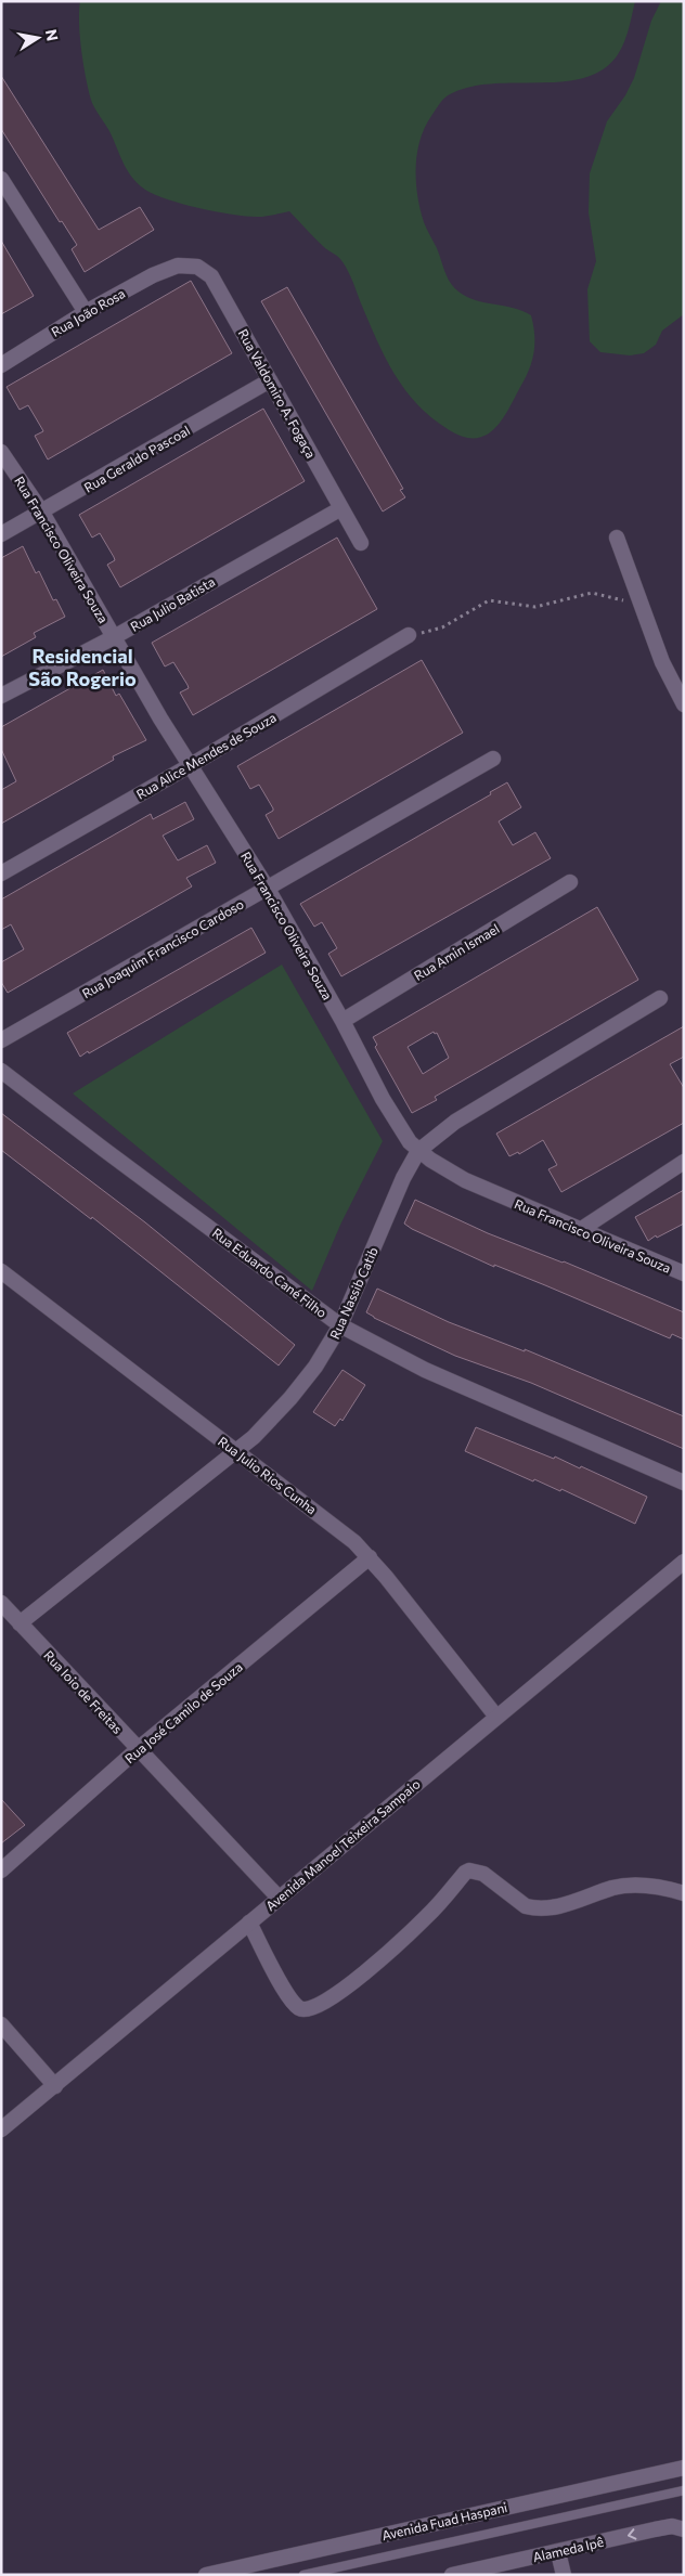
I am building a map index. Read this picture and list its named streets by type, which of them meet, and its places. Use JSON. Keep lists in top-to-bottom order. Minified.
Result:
{"streets":{"street":["Rua João Rosa","Rua Valdomiro A. Fogaça","Rua Geraldo Pascoal","Rua Francisco Oliveira Souza","Rua Julio Batista","Rua Alice Mendes de Souza","Rua Joaquim Francisco Cardoso","Rua Amin Ismael","Rua Eduardo Cané Filho","Rua Nassib Catib","Rua Julio Rios Cunha","Rua Ioio de Freitas","Rua José Camilo de Souza","Avenida Manoel Teixeira Sampaio","Avenida Fuad Haspani","Alameda Ipê"]},"crossings":[["Rua João Rosa","Rua Valdomiro A. Fogaça"],["Rua Valdomiro A. Fogaça","Rua Geraldo Pascoal"],["Rua Valdomiro A. Fogaça","Rua Julio Batista"],["Rua Geraldo Pascoal","Rua Francisco Oliveira Souza"],["Rua Francisco Oliveira Souza","Rua Julio Batista"],["Rua Francisco Oliveira Souza","Rua Alice Mendes de Souza"],["Rua Francisco Oliveira Souza","Rua Joaquim Francisco Cardoso"],["Rua Francisco Oliveira Souza","Rua Amin Ismael"],["Rua Francisco Oliveira Souza","Rua Nassib Catib"],["Rua Eduardo Cané Filho","Rua Nassib Catib"],["Rua Nassib Catib","Rua Julio Rios Cunha"],["Rua Nassib Catib","Rua Ioio de Freitas"],["Rua Julio Rios Cunha","Rua José Camilo de Souza"],["Rua Julio Rios Cunha","Avenida Manoel Teixeira Sampaio"],["Rua Ioio de Freitas","Rua José Camilo de Souza"],["Rua Ioio de Freitas","Avenida Manoel Teixeira Sampaio"]],"one_way":["Alameda Ipê"],"districts":["Residencial São Rogerio"],"north":"right"}
